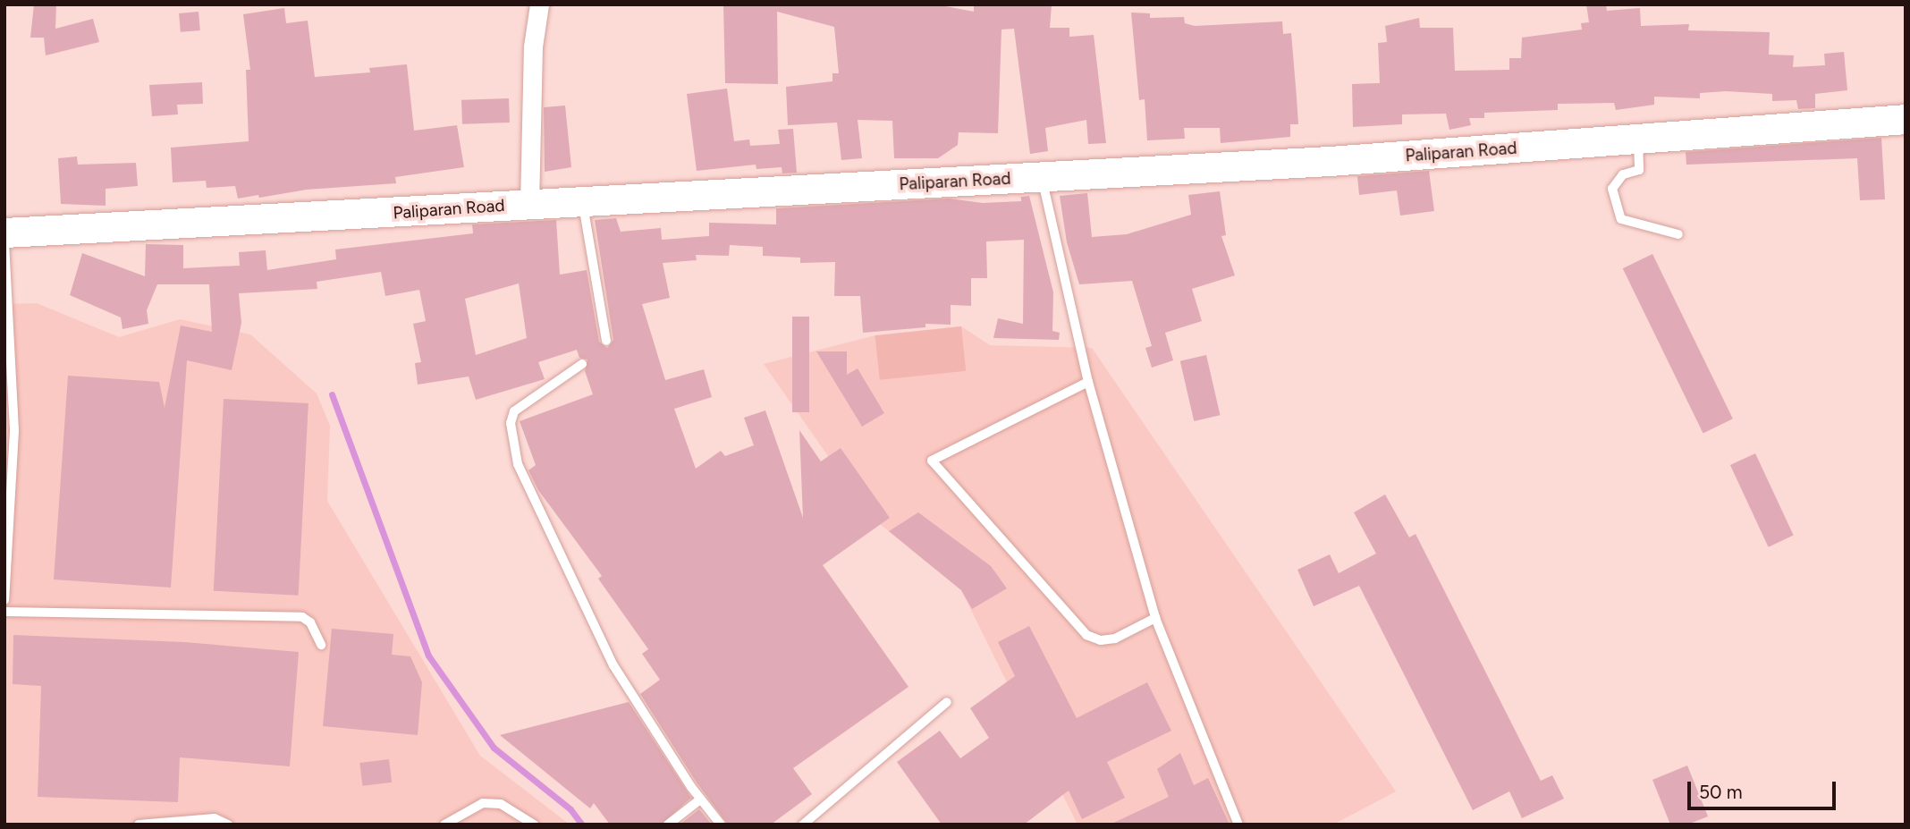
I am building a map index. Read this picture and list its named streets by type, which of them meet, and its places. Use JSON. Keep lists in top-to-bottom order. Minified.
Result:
{"streets":{"main road":["Paliparan Road"]},"scale_bar":"50 m"}
